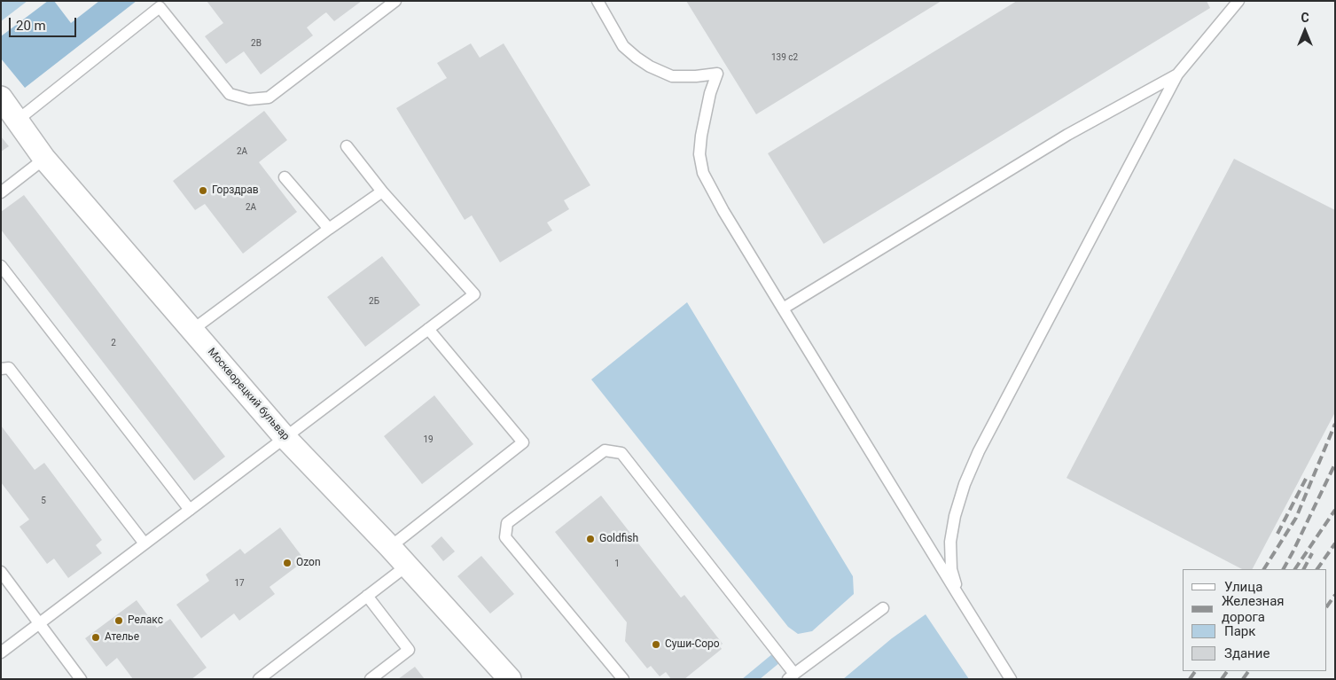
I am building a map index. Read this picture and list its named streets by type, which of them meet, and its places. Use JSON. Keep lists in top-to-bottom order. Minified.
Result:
{"streets":{"street":["Москворецкий бульвар"]},"places":["Горздрав","Goldfish","Ozon","Релакс","Ателье","Суши-Соро"],"house_numbers":["2В","139 с2","2А","2А","2Б","2","19","5","1","17"],"legend":["Улица","Железная дорога","Парк","Здание"],"scale_bar":"20 m","north":"top"}
